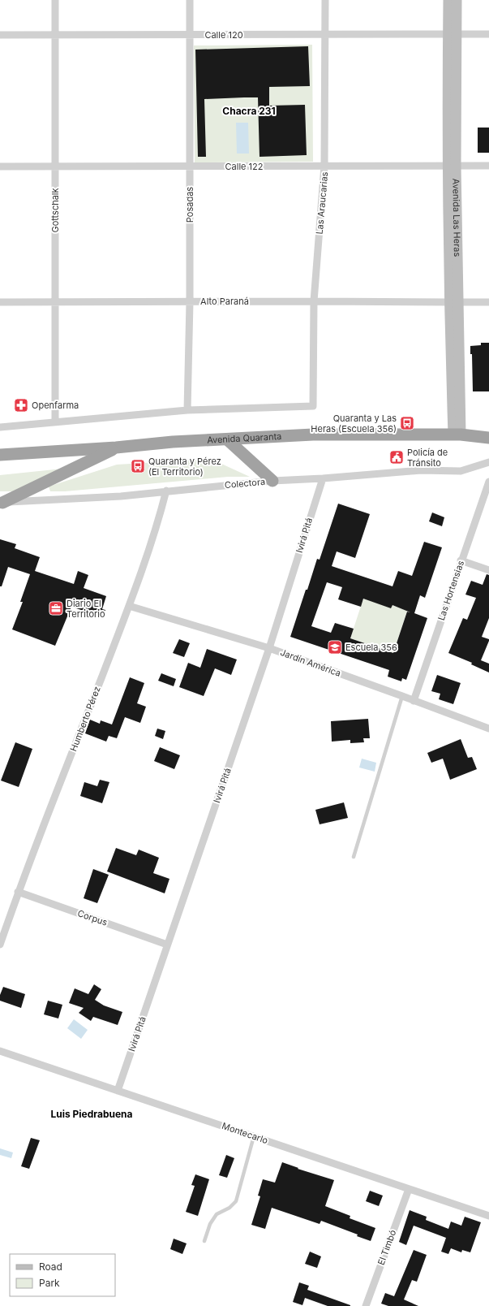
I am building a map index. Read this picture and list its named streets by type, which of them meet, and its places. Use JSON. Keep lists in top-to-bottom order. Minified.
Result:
{"streets":{"highway":["Avenida Quaranta"],"main road":["Avenida Las Heras"],"street":["Calle 120","Calle 122","Las Araucarias","Posadas","Gottschalk","Alto Paraná","Colectora","Ivirá Pitá","Las Hortensias","Jardín América","Humberto Pérez","Corpus","Montecarlo","El Timbó"]},"crossings":[["Calle 120","Las Araucarias"],["Calle 120","Posadas"],["Calle 120","Gottschalk"],["Calle 120","Avenida Las Heras"],["Calle 122","Las Araucarias"],["Calle 122","Posadas"],["Calle 122","Gottschalk"],["Calle 122","Avenida Las Heras"],["Las Araucarias","Posadas"],["Las Araucarias","Alto Paraná"],["Posadas","Alto Paraná"],["Gottschalk","Alto Paraná"],["Avenida Las Heras","Alto Paraná"],["Avenida Las Heras","Avenida Quaranta"],["Colectora","Ivirá Pitá"],["Colectora","Humberto Pérez"],["Ivirá Pitá","Jardín América"],["Ivirá Pitá","Corpus"],["Ivirá Pitá","Montecarlo"],["Las Hortensias","Jardín América"],["Jardín América","Humberto Pérez"],["Humberto Pérez","Corpus"],["Montecarlo","El Timbó"]],"districts":["Chacra 231","Luis Piedrabuena"],"places":{"pharmacy":["Openfarma"],"bus stop":["Quaranta y Las Heras (Escuela 356)","Quaranta y Pérez (El Territorio)"],"public building":["Policía de Tránsito"],"office":["Diario El Territorio"],"school or university":["Escuela 356"]},"legend":["Road","Park"]}
